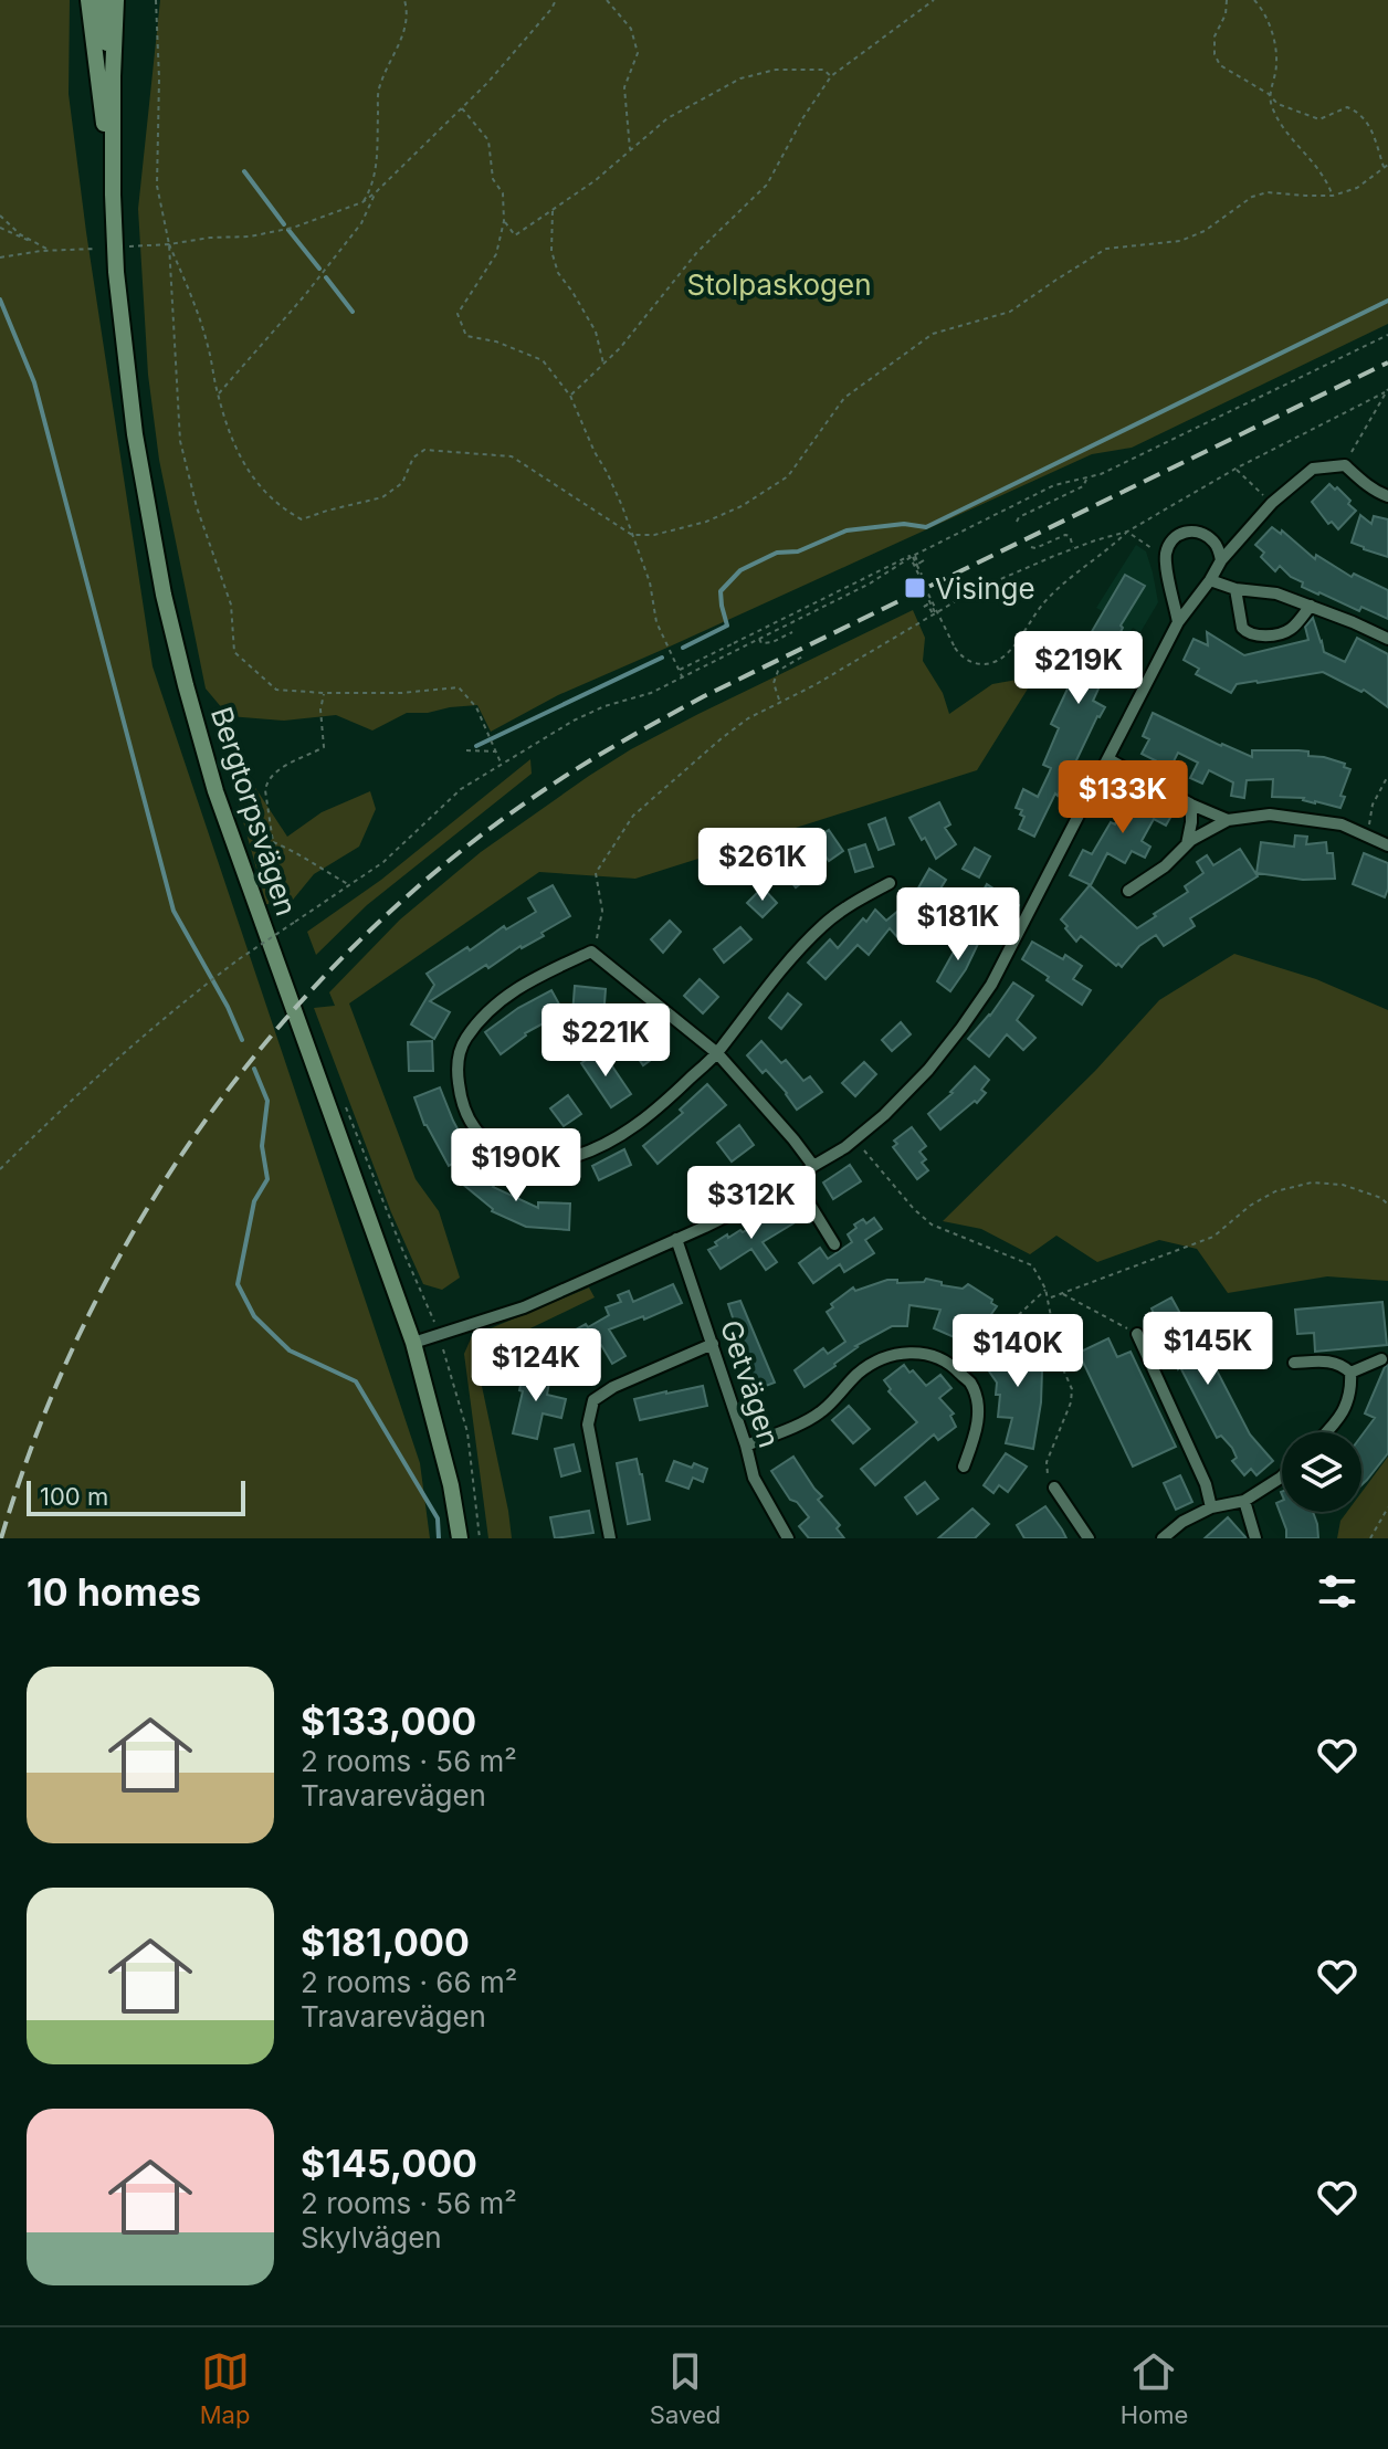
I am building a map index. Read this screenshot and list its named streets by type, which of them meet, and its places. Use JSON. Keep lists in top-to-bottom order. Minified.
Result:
{"streets":{"main road":["Bergtorpsvägen"],"street":["Getvägen"]},"parks":["Stolpaskogen"],"places":{"transit":["Visinge"]},"scale_bar":"100 m","page":{"price":["$219K","$133K","$261K","$181K","$221K","$190K","$312K","$145K","$140K","$124K"],"scale":"100 m","heading":"10 homes","list":[{"name":"$133,000","note":"2 rooms · 56 m² · Travarevägen"},{"name":"$181,000","note":"2 rooms · 66 m² · Travarevägen"},{"name":"$145,000","note":"2 rooms · 56 m² · Skylvägen"}],"tabs":["Map","Saved","Home"]}}
